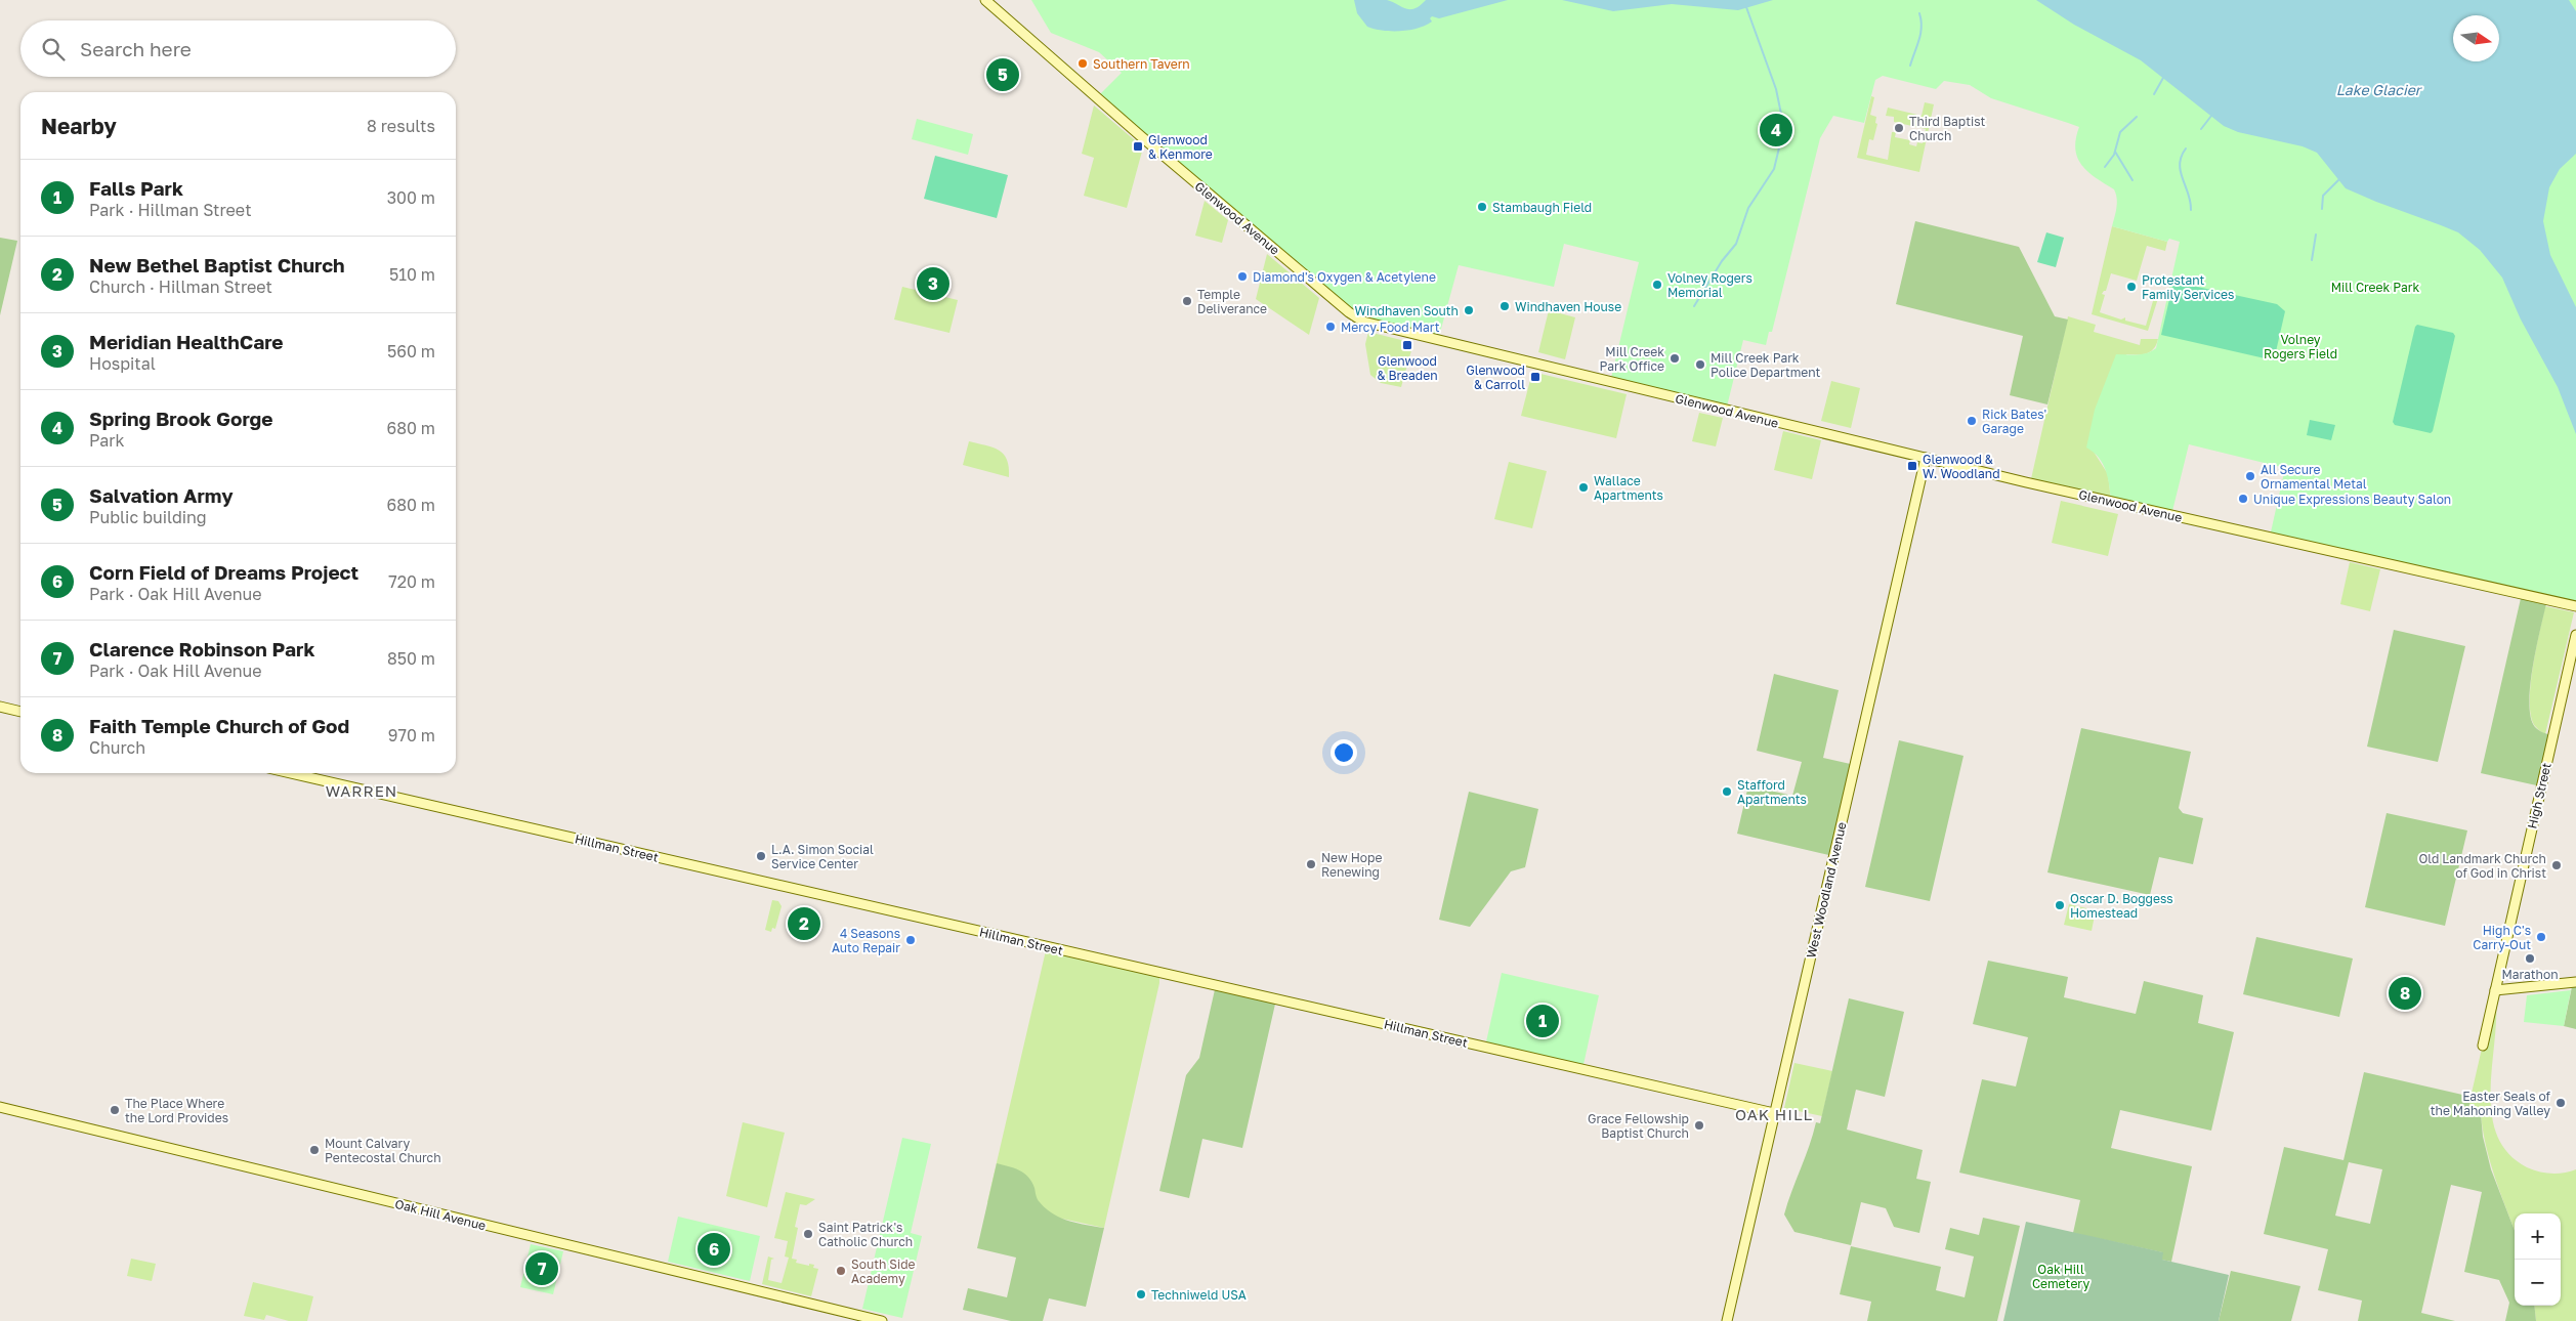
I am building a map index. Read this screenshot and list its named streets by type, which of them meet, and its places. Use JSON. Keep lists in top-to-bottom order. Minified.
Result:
{"streets":{"street":["Glenwood Avenue","High Street","Hillman Street","West Woodland Avenue","Oak Hill Avenue"]},"crossings":[["Glenwood Avenue","West Woodland Avenue"],["Hillman Street","West Woodland Avenue"]],"districts":["WARREN","OAK HILL"],"water":["Lake Glacier"],"parks":["Mill Creek Park","Volney Rogers Field","Oak Hill Cemetery"],"places":{"other":["Southern Tavern","Third Baptist Church","Stambaugh Field","Diamond's Oxygen & Acetylene","Volney Rogers Memorial","Protestant Family Services","Temple Deliverance","Windhaven House","Windhaven South","Mercy Food Mart","Mill Creek Park Office","Mill Creek Park Police Department","Rick Bates' Garage","All Secure Ornamental Metal","Wallace Apartments","Unique Expressions Beauty Salon","Stafford Apartments","L.A. Simon Social Service Center","New Hope Renewing","Old Landmark Church of God in Christ","Oscar D. Boggess Homestead","High C's Carry-Out","4 Seasons Auto Repair","Marathon","Easter Seals of the Mahoning Valley","The Place Where the Lord Provides","Grace Fellowship Baptist Church","Mount Calvary Pentecostal Church","Saint Patrick's Catholic Church","South Side Academy","Techniweld USA"],"transit":["Glenwood & Kenmore","Glenwood & Breaden","Glenwood & Carroll","Glenwood & W. Woodland"]},"north":"right","page":{"search":"Search here","pins":["5","4","3","2","8","1","6","7"],"heading":["Nearby","8 results"],"list":[{"mark":"1","name":"Falls Park","note":"Park · Hillman Street","value":"300 m"},{"mark":"2","name":"New Bethel Baptist Church","note":"Church · Hillman Street","value":"510 m"},{"mark":"3","name":"Meridian HealthCare","note":"Hospital","value":"560 m"},{"mark":"4","name":"Spring Brook Gorge","note":"Park","value":"680 m"},{"mark":"5","name":"Salvation Army","note":"Public building","value":"680 m"},{"mark":"6","name":"Corn Field of Dreams Project","note":"Park · Oak Hill Avenue","value":"720 m"},{"mark":"7","name":"Clarence Robinson Park","note":"Park · Oak Hill Avenue","value":"850 m"},{"mark":"8","name":"Faith Temple Church of God","note":"Church","value":"970 m"}],"map_buttons":["+","−"]}}
